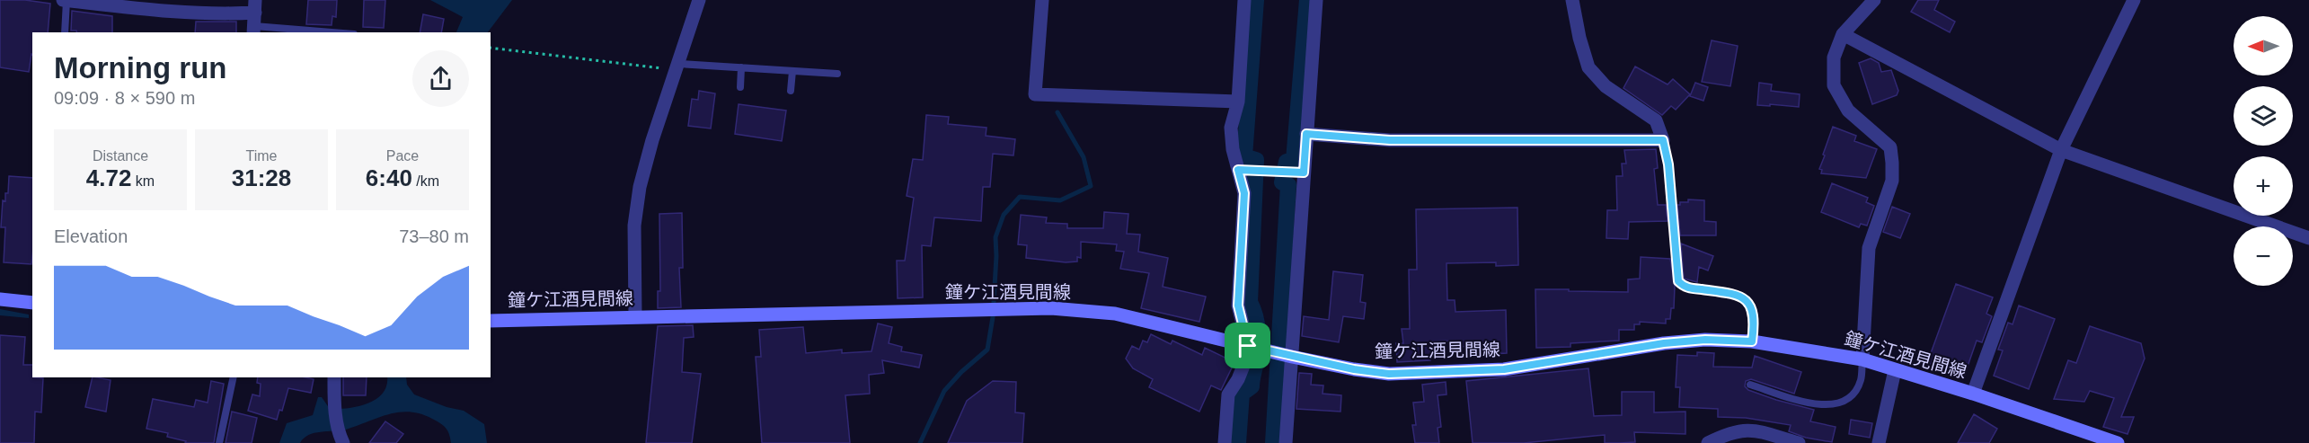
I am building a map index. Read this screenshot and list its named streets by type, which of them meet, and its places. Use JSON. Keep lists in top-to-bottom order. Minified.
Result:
{"streets":{"main road":["鐘ケ江酒見間線"]},"north":"left","page":{"map_buttons":["+","−"],"heading":["Morning run","09:09 · 8 × 590 m"],"stats":[["Distance","4.72 km"],["Time","31:28"],["Pace","6:40 /km"]],"chart":["Elevation","73–80 m"]}}
